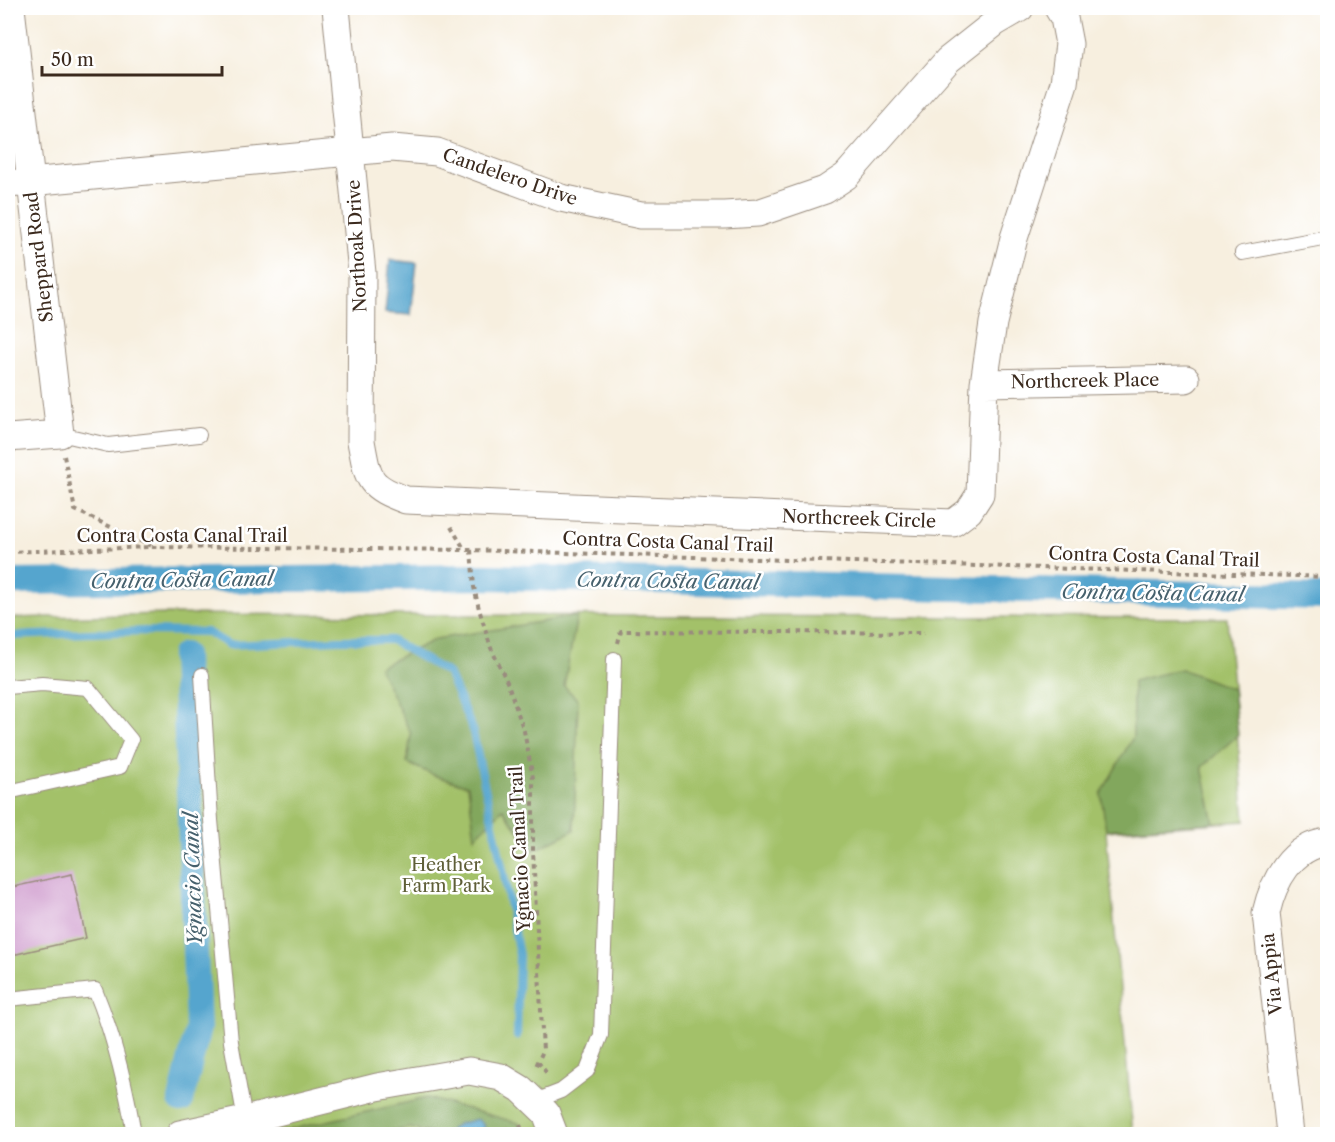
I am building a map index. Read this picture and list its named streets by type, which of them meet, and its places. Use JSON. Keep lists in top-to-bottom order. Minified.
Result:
{"streets":{"street":["Candelero Drive","Northoak Drive","Sheppard Road","Northcreek Place","Northcreek Circle","Via Appia"],"path":["Contra Costa Canal Trail","Ygnacio Canal Trail"]},"crossings":[["Candelero Drive","Northoak Drive"],["Candelero Drive","Sheppard Road"],["Northoak Drive","Northcreek Circle"],["Northcreek Place","Northcreek Circle"],["Contra Costa Canal Trail","Ygnacio Canal Trail"]],"water":["Contra Costa Canal","Ygnacio Canal"],"parks":["Heather Farm Park"],"scale_bar":"50 m"}
